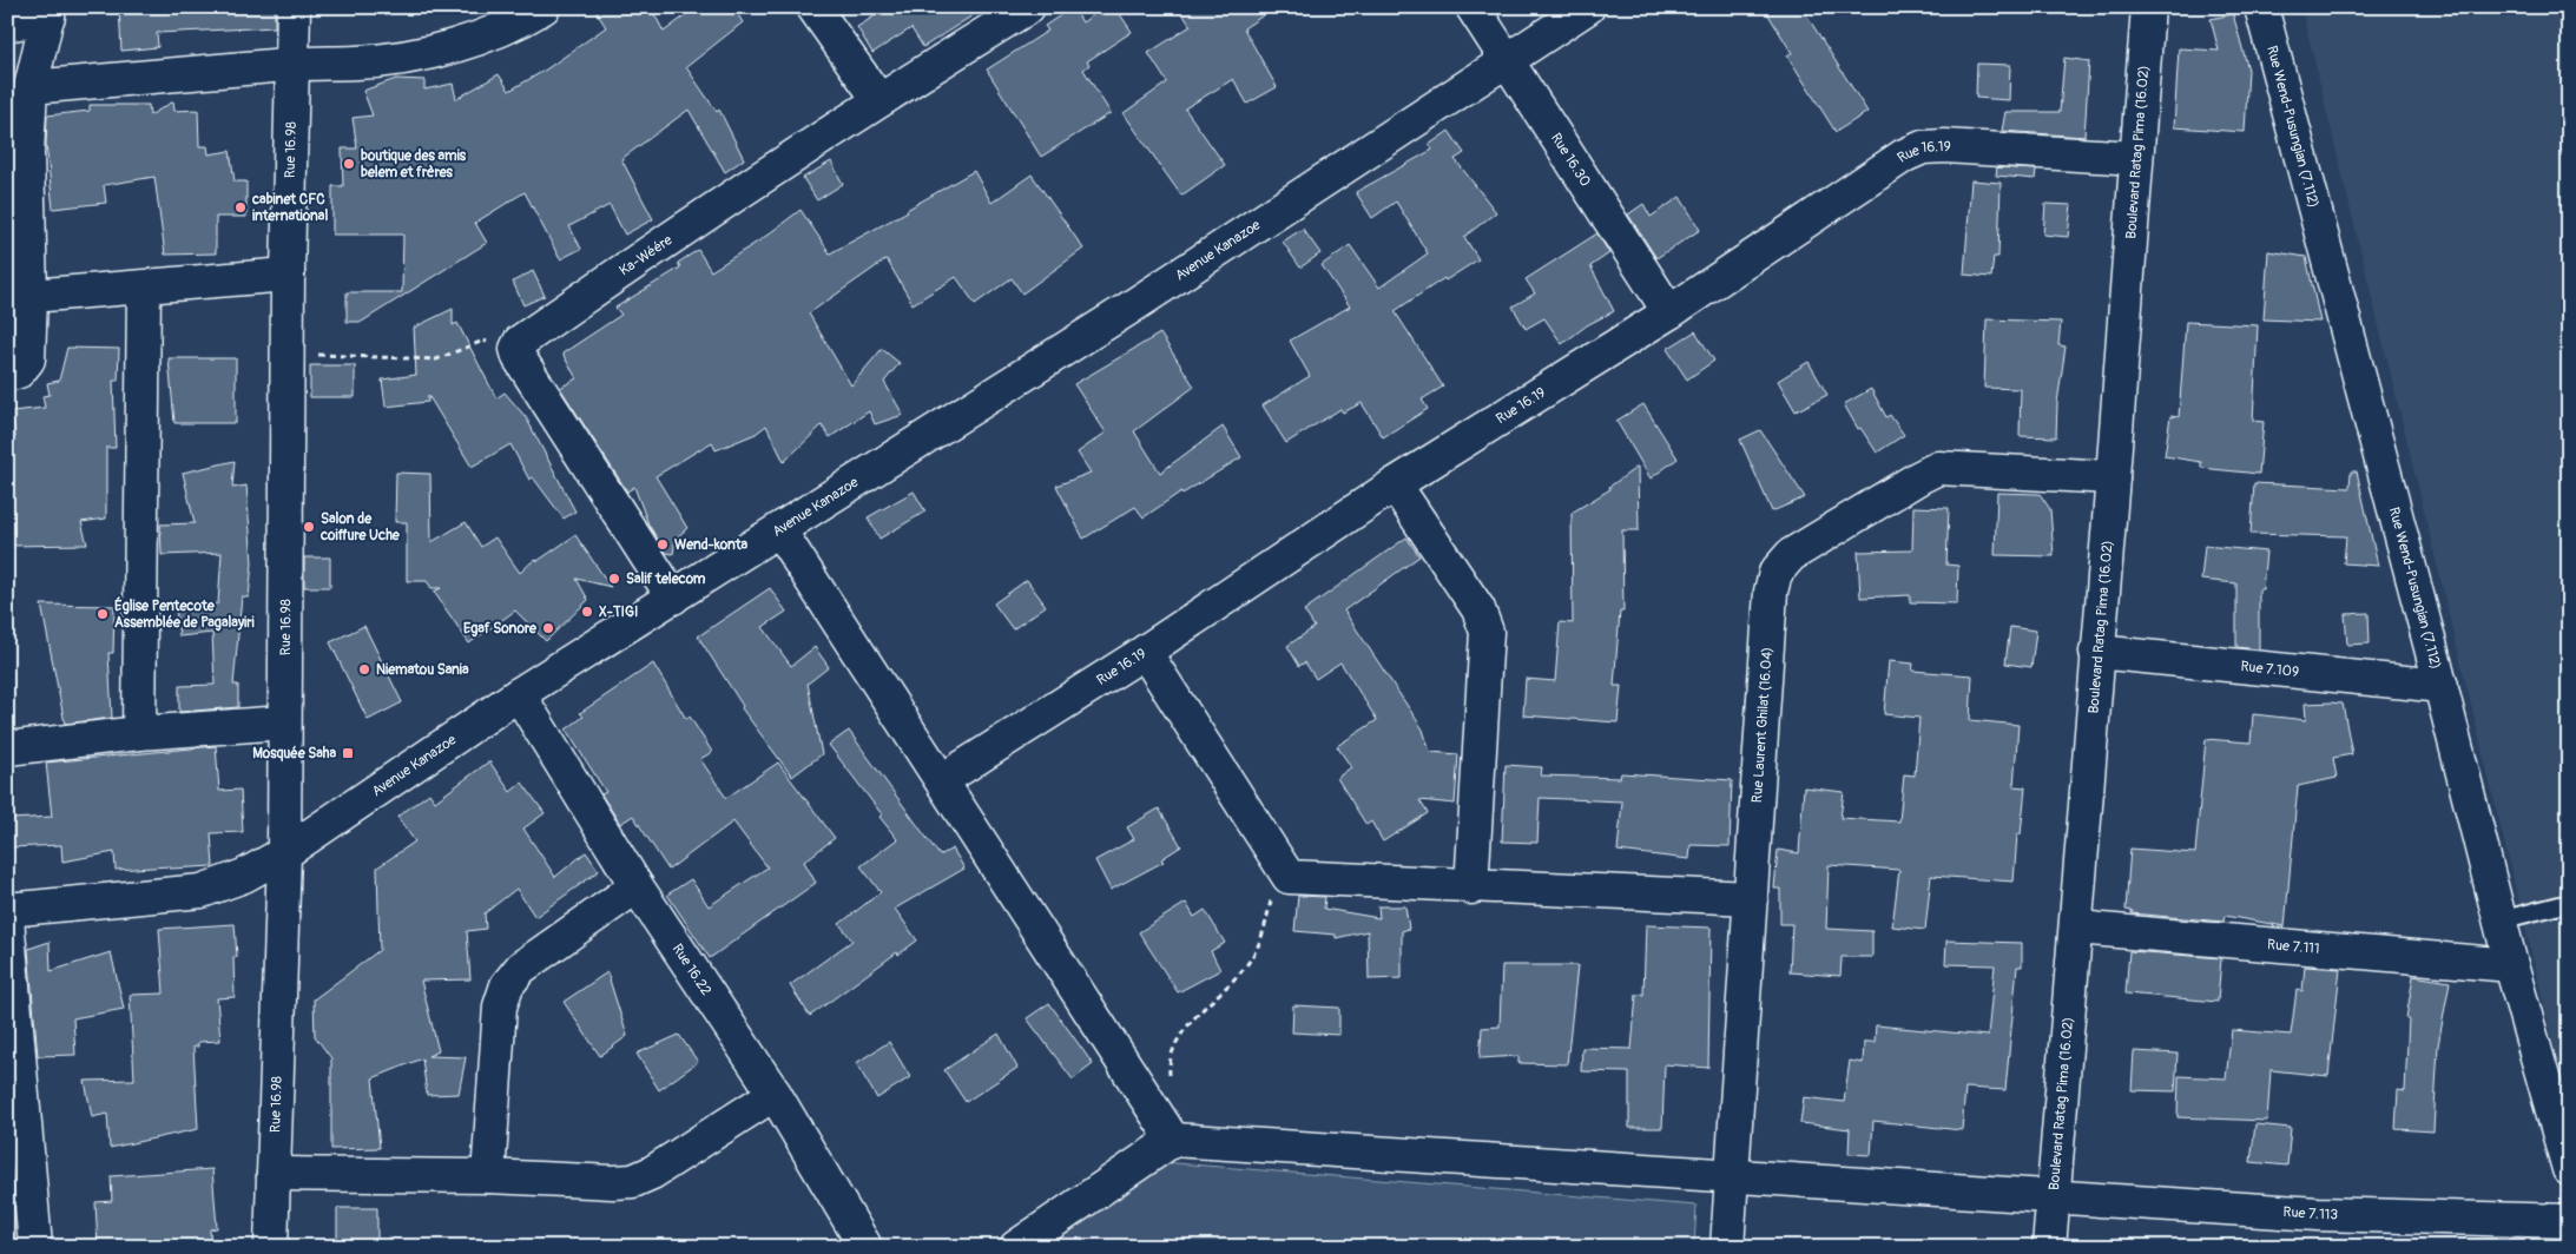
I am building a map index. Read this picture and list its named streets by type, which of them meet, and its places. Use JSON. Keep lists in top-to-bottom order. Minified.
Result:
{"streets":{"street":["Rue Wend-Pusungian (7.112)","Rue 16.98","Boulevard Ratag Pima (16.02)","Rue 16.19","Rue 16.30","Avenue Kanazoe","Ka-Wéére","Rue 7.109","Rue Laurent Ghilat (16.04)","Rue 7.111","Rue 16.22","Rue 7.113"]},"crossings":[["Rue Wend-Pusungian (7.112)","Rue 7.109"],["Rue Wend-Pusungian (7.112)","Rue 7.111"],["Rue 16.98","Avenue Kanazoe"],["Boulevard Ratag Pima (16.02)","Rue 16.19"],["Boulevard Ratag Pima (16.02)","Rue 7.109"],["Boulevard Ratag Pima (16.02)","Rue Laurent Ghilat (16.04)"],["Boulevard Ratag Pima (16.02)","Rue 7.111"],["Boulevard Ratag Pima (16.02)","Rue 7.113"],["Rue 16.19","Rue 16.30"],["Rue 16.30","Avenue Kanazoe"],["Avenue Kanazoe","Rue 16.22"],["Rue Laurent Ghilat (16.04)","Rue 7.113"]],"places":{"other":["boutique des amis belem et frères","cabinet CFC international","Salon de coiffure Uche","Wend-konta","Salif telecom","X-TIGI","Église Pentecote Assemblée de Pagalayiri","Egaf Sonore","Niematou Sania"],"transit":["Mosquée Saha"]}}
